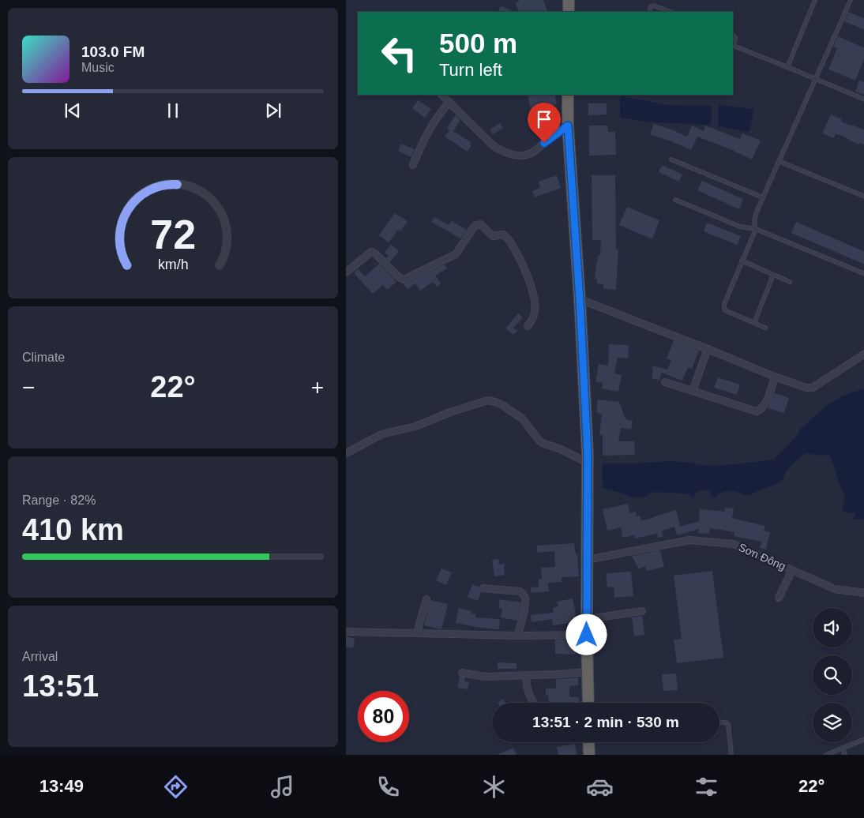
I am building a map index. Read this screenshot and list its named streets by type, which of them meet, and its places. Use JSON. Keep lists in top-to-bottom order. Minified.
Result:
{"streets":{"street":["Sơn Đông"]},"page":{"turn":["500 m","Turn left"],"song":["103.0 FM","Music"],"tile":["Climate",["Range · 82%","410 km"],["Arrival","13:51"]],"heat":["−","22°","+"],"limit":"80","trip":"13:51 · 2 min · 530 m","tabs":["13:49","22°"],"gauge":["72","km/h"]}}
